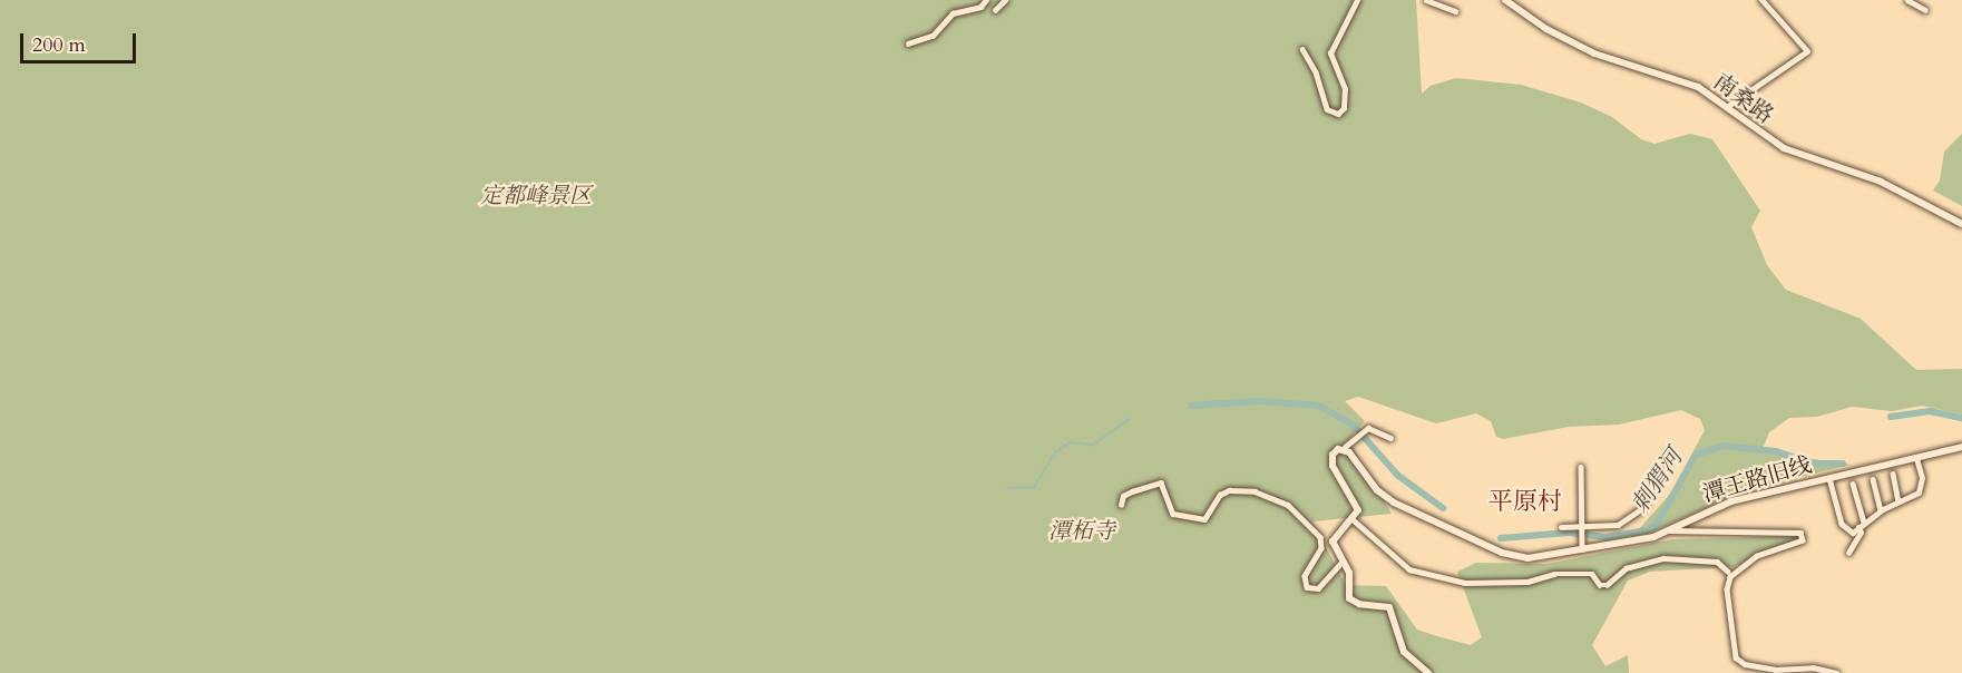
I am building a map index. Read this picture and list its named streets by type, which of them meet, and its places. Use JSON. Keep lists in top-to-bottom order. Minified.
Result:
{"streets":{"main road":["南桑路","潭王路旧线"]},"districts":["平原村"],"water":["刺猬河"],"parks":["定都峰景区","潭柘寺"],"scale_bar":"200 m"}
